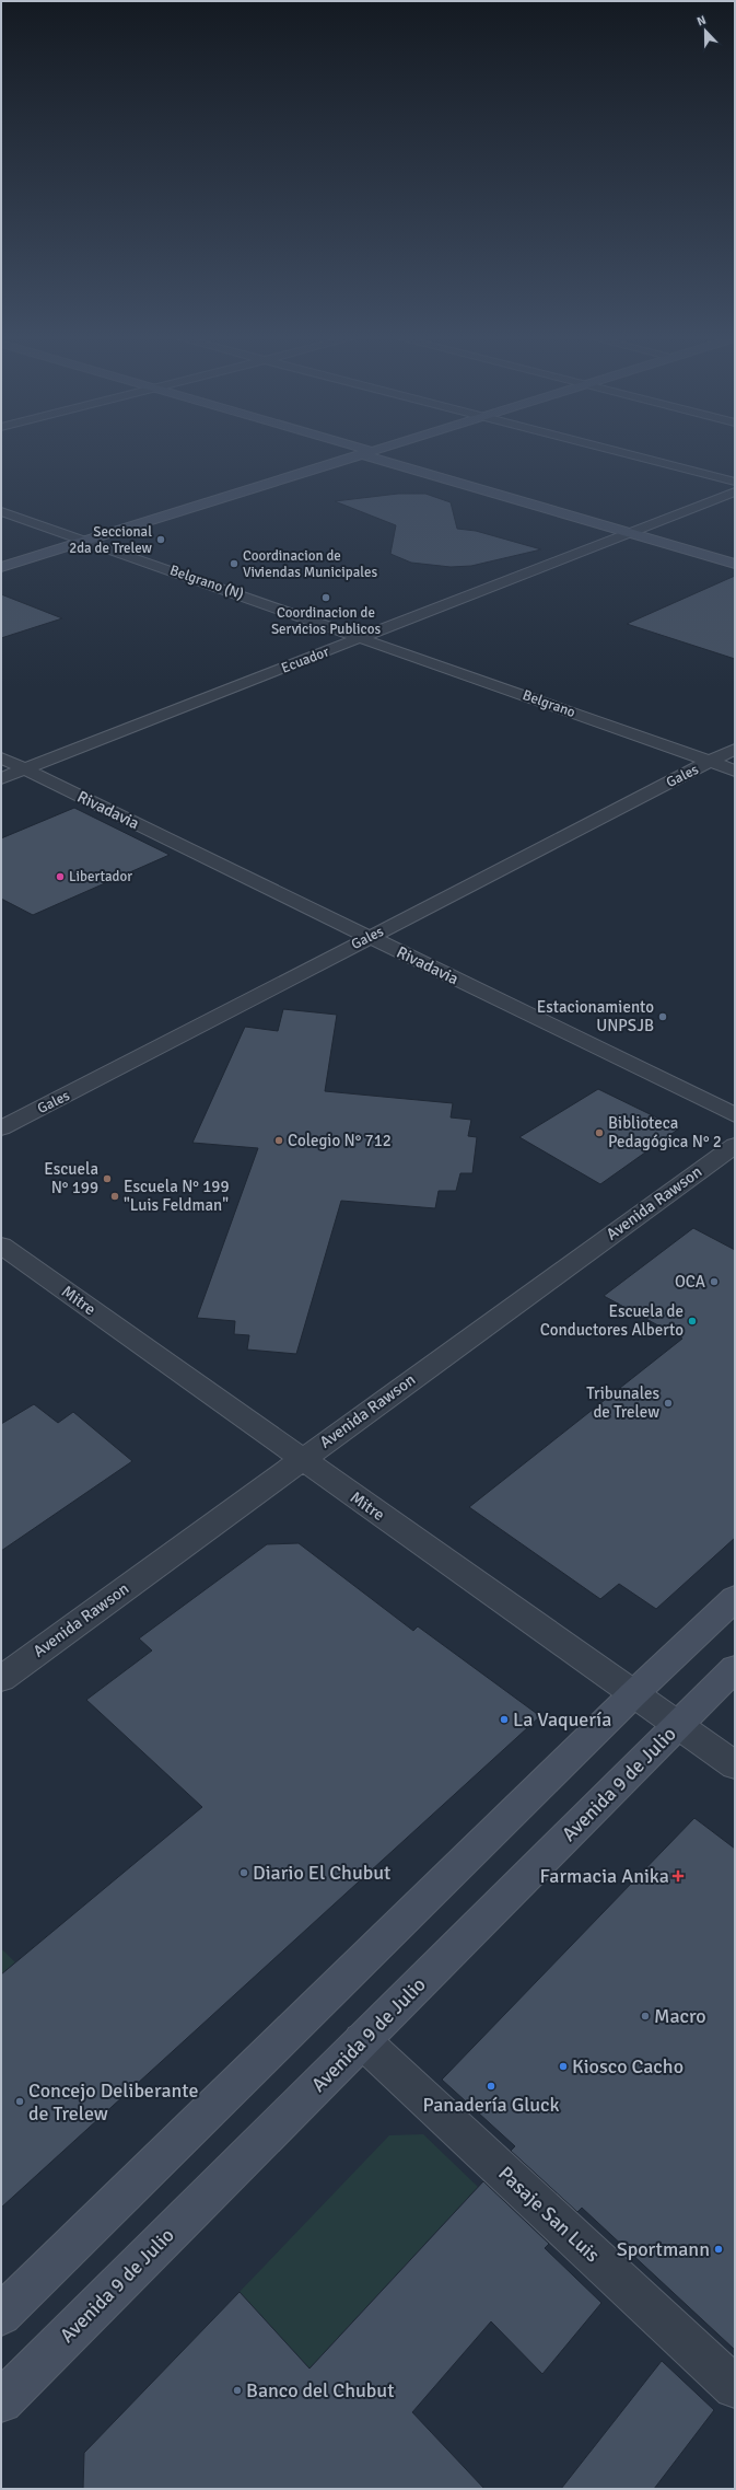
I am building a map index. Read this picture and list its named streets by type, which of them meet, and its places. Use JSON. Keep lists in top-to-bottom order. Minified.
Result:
{"streets":{"street":["Belgrano (N)","Ecuador","Belgrano","Gales","Rivadavia","Avenida Rawson","Mitre","Avenida 9 de Julio","Pasaje San Luis"]},"crossings":[["Belgrano (N)","Ecuador"],["Belgrano (N)","Belgrano"],["Ecuador","Belgrano"],["Ecuador","Rivadavia"],["Belgrano","Gales"],["Gales","Rivadavia"],["Avenida Rawson","Mitre"],["Mitre","Avenida 9 de Julio"],["Avenida 9 de Julio","Pasaje San Luis"]],"places":{"other":["Seccional 2da de Trelew","Coordinacion de Viviendas Municipales","Coordinacion de Servicios Publicos","Libertador","Estacionamiento UNPSJB","Biblioteca Pedagógica N° 2","Colegio N° 712","Escuela N° 199","Escuela N° 199 \"Luis Feldman\"","OCA","Escuela de Conductores Alberto","Tribunales de Trelew","La Vaquería","Diario El Chubut","Macro","Kiosco Cacho","Panadería Gluck","Concejo Deliberante de Trelew","Sportmann","Banco del Chubut"],"health":["Farmacia Anika"]},"north":"top"}
